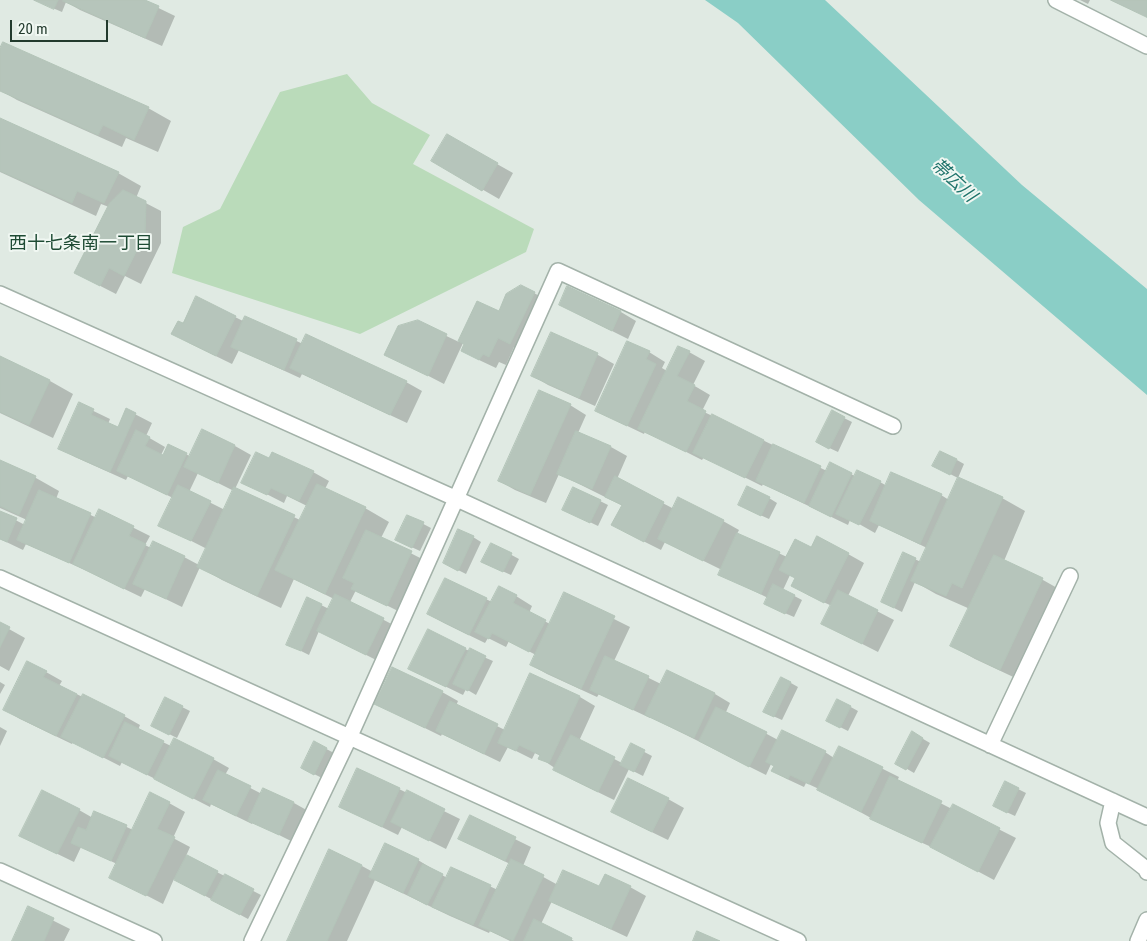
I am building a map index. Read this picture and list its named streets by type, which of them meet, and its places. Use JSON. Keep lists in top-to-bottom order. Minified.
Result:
{"districts":["西十七条南一丁目"],"water":["帯広川"],"scale_bar":"20 m"}
